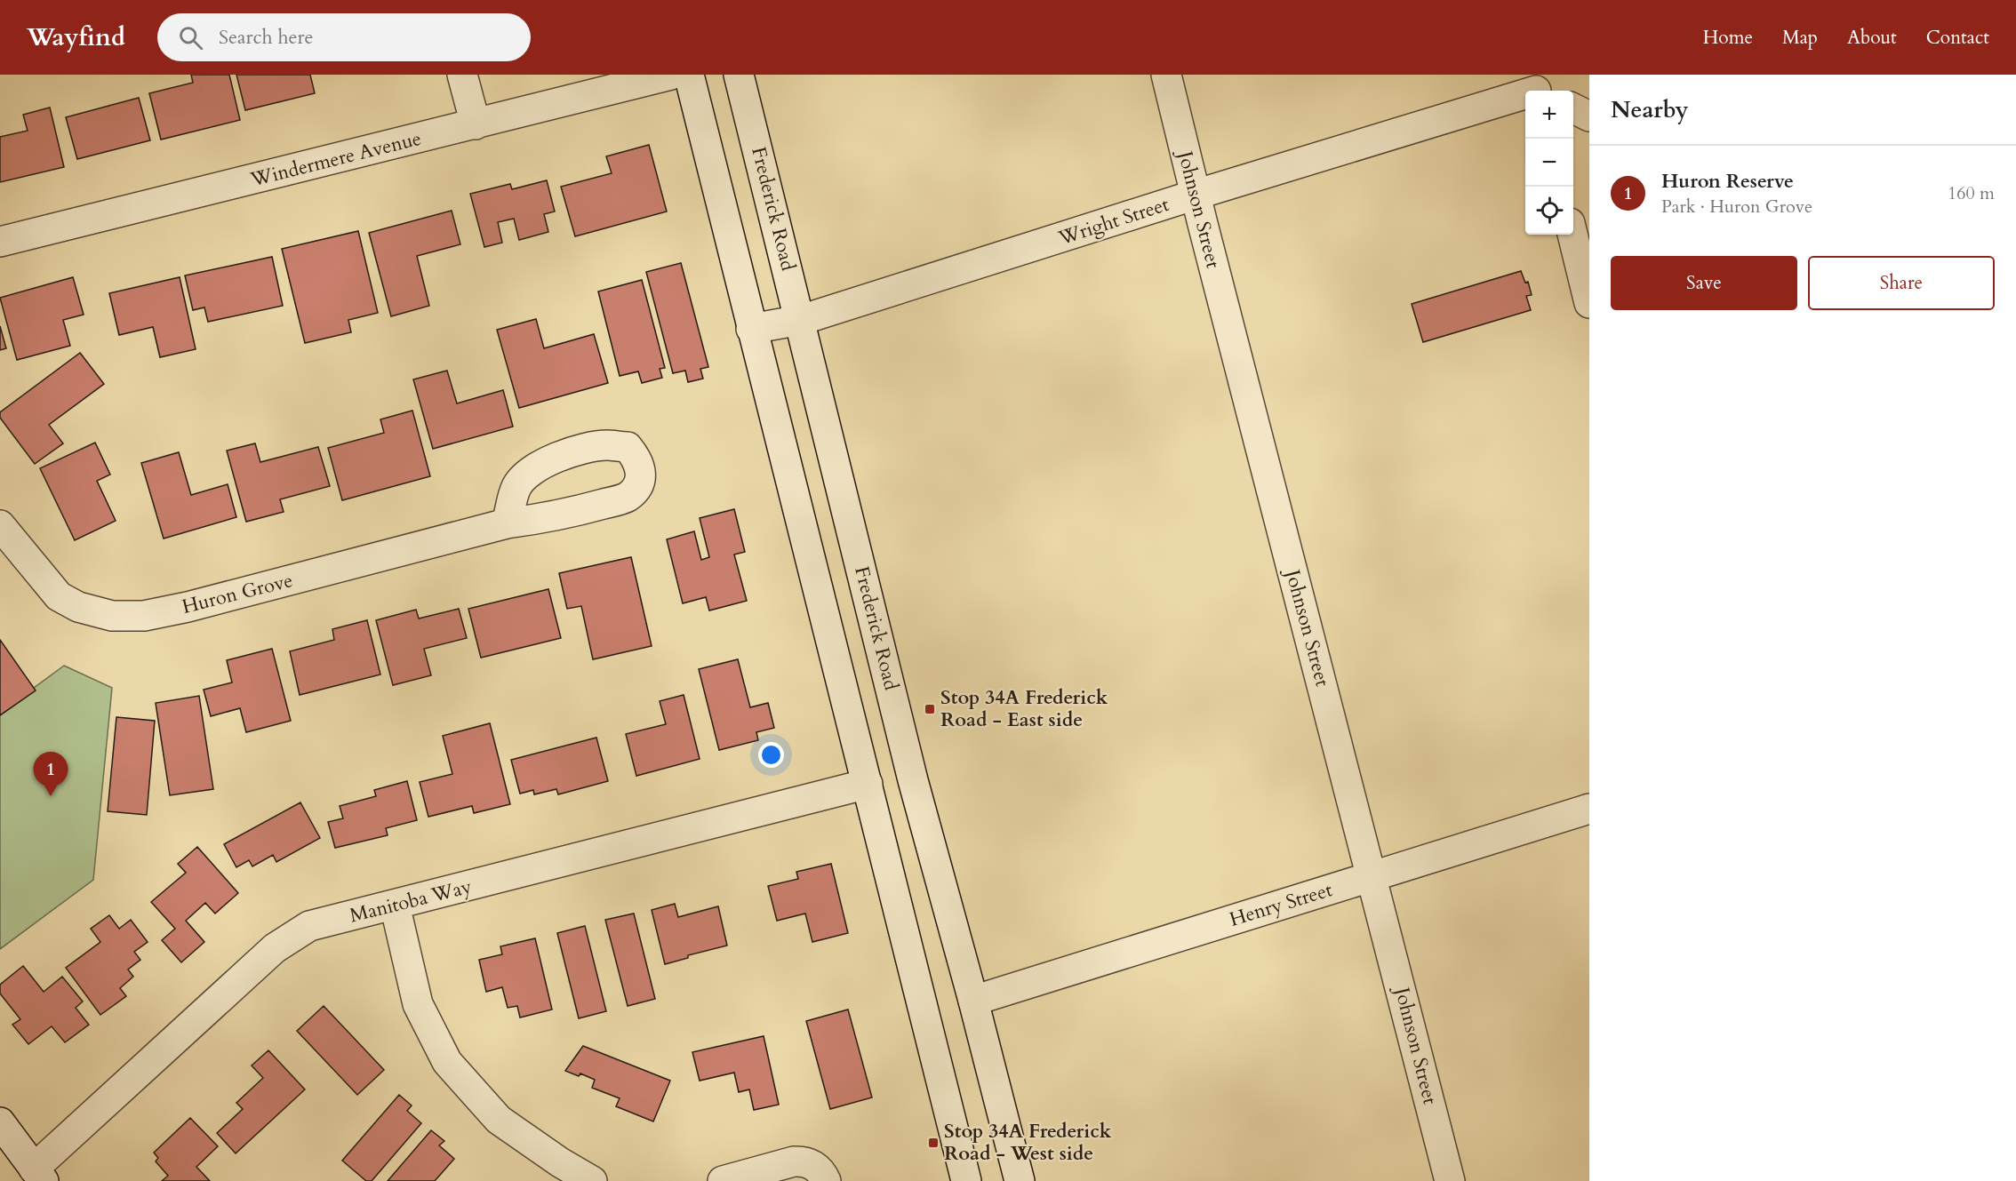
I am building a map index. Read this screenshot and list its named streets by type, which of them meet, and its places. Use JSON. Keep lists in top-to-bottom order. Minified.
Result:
{"streets":{"street":["Windermere Avenue","Frederick Road","Johnson Street","Wright Street","Huron Grove","Manitoba Way","Henry Street"]},"crossings":[["Frederick Road","Wright Street"],["Frederick Road","Henry Street"],["Johnson Street","Wright Street"],["Johnson Street","Henry Street"]],"places":{"transit":["Stop 34A Frederick Road - East side","Stop 34A Frederick Road - West side"]},"page":{"header":"Wayfind","search":"Search here","nav":["Home","Map","About","Contact"],"heading":"Nearby","map_buttons":["+","−"],"list":[{"mark":"1","name":"Huron Reserve","note":"Park · Huron Grove","value":"160 m"}],"buttons":["Save","Share"],"pins":"1"}}
